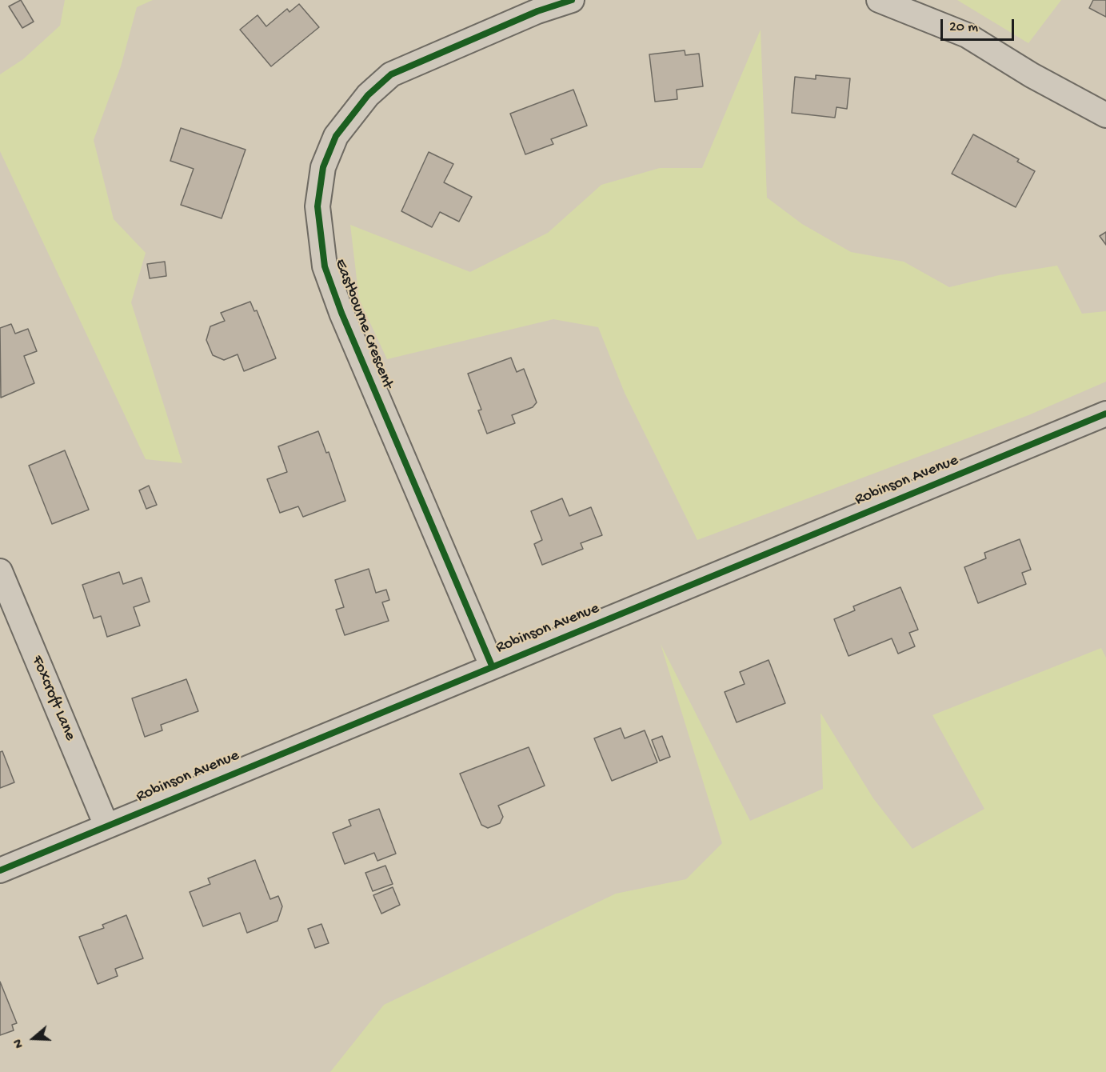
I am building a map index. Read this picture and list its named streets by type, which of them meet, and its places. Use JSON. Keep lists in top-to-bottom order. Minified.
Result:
{"streets":{"street":["Eastbourne Crescent","Robinson Avenue","Foxcroft Lane"]},"crossings":[["Eastbourne Crescent","Robinson Avenue"],["Robinson Avenue","Foxcroft Lane"]],"scale_bar":"20 m","north":"left"}
